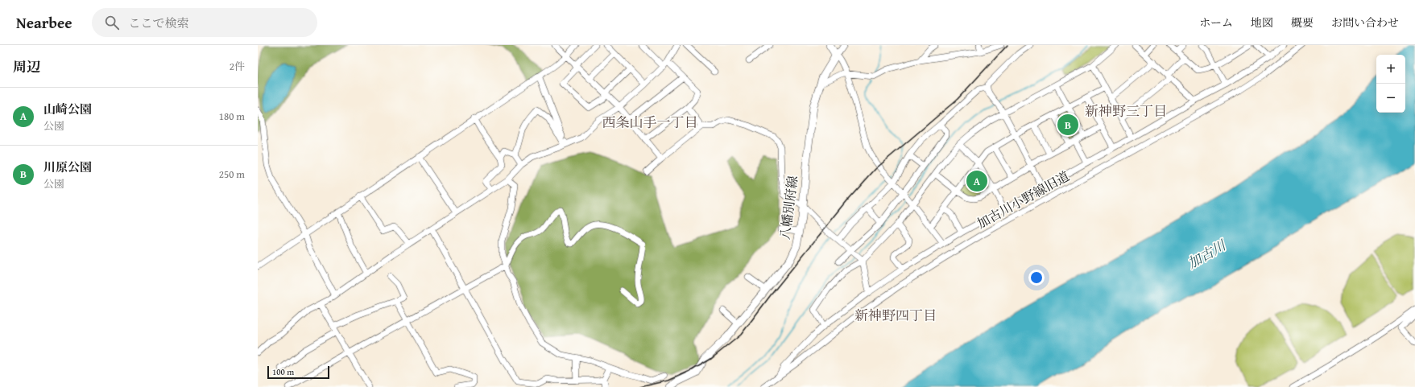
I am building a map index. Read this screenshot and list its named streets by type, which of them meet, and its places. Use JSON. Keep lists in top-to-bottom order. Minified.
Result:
{"streets":{"main road":["八幡別府線"],"street":["加古川小野線旧道"]},"districts":["新神野三丁目","西条山手一丁目","新神野四丁目"],"water":["加古川"],"scale_bar":"100 m","page":{"header":"Nearbee","search":"ここで検索","nav":["ホーム","地図","概要","お問い合わせ"],"heading":["周辺","2件"],"map_buttons":["+","−"],"list":[{"mark":"A","name":"山崎公園","note":"公園","value":"180 m"},{"mark":"B","name":"川原公園","note":"公園","value":"250 m"}],"pins":["B","A"],"scale":"100 m"}}
